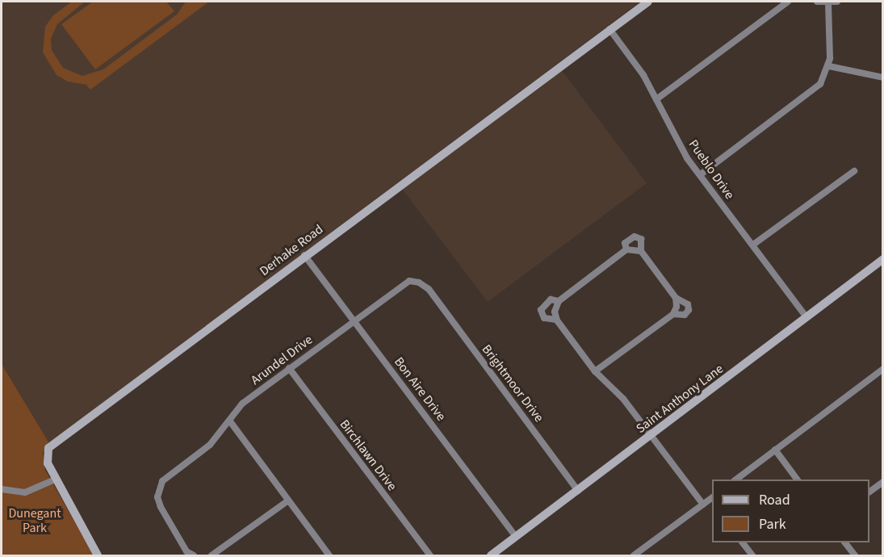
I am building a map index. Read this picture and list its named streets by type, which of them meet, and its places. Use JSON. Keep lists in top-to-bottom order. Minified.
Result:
{"streets":{"street":["Pueblo Drive","Derhake Road","Arundel Drive","Brightmoor Drive","Bon Aire Drive","Saint Anthony Lane","Birchlawn Drive"]},"crossings":[["Pueblo Drive","Derhake Road"],["Pueblo Drive","Saint Anthony Lane"],["Derhake Road","Bon Aire Drive"],["Arundel Drive","Brightmoor Drive"],["Arundel Drive","Bon Aire Drive"],["Arundel Drive","Birchlawn Drive"],["Brightmoor Drive","Saint Anthony Lane"],["Bon Aire Drive","Saint Anthony Lane"]],"parks":["Dunegant Park"],"legend":["Road","Park"]}
